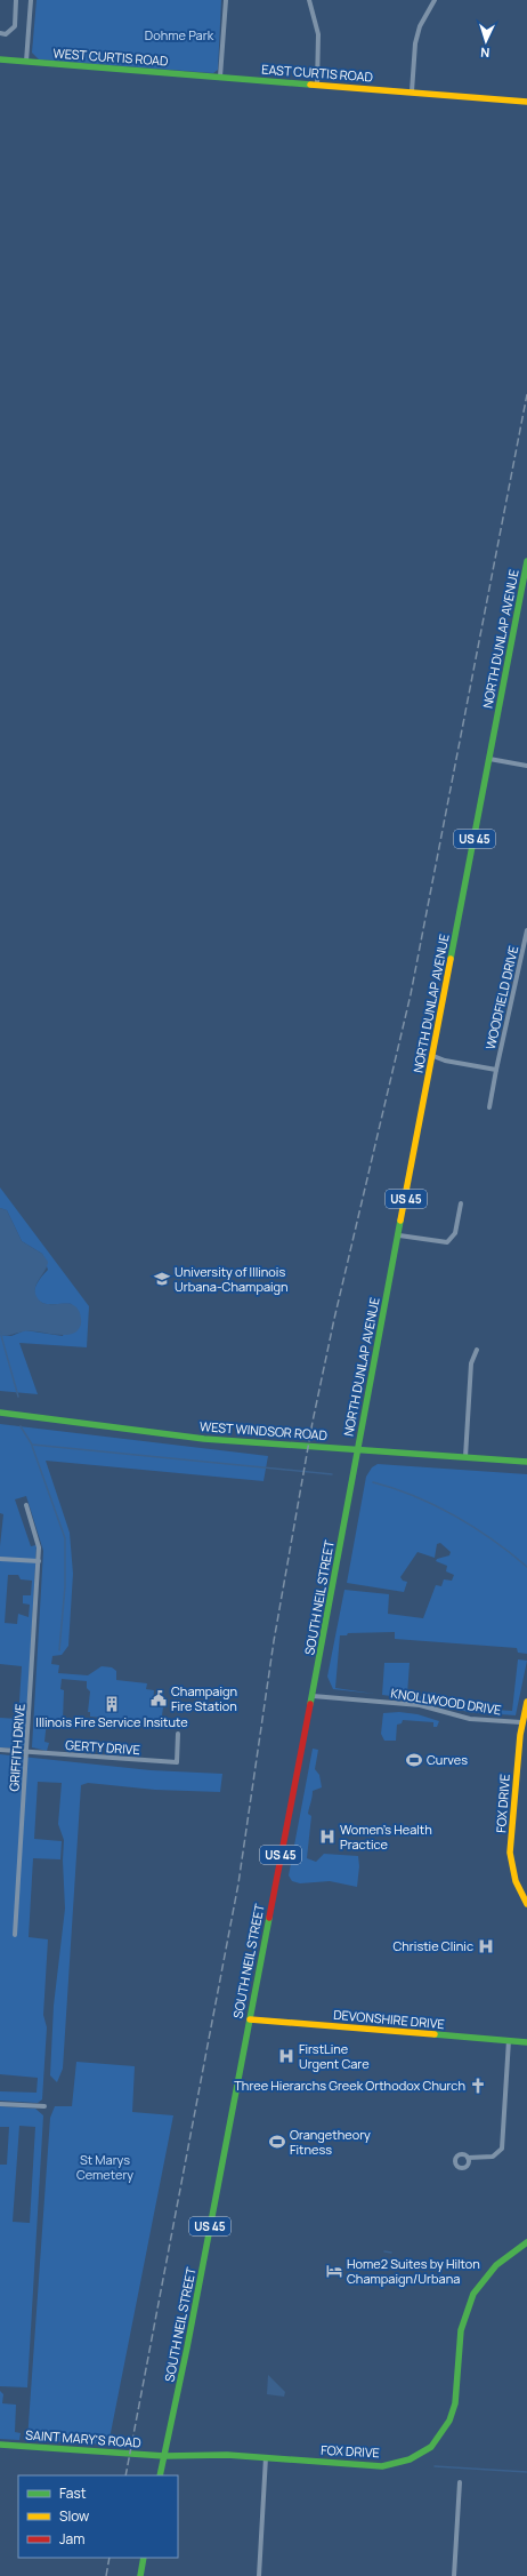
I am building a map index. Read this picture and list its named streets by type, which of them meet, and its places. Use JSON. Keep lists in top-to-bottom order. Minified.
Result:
{"streets":{"main road":["WEST CURTIS ROAD","EAST CURTIS ROAD","NORTH DUNLAP AVENUE","US 45","WEST WINDSOR ROAD","SOUTH NEIL STREET","FOX DRIVE","DEVONSHIRE DRIVE","SAINT MARY'S ROAD"],"street":["WOODFIELD DRIVE","KNOLLWOOD DRIVE","GRIFFITH DRIVE","GERTY DRIVE"]},"crossings":[["WEST CURTIS ROAD","EAST CURTIS ROAD"],["NORTH DUNLAP AVENUE","WEST WINDSOR ROAD"],["NORTH DUNLAP AVENUE","SOUTH NEIL STREET"],["WEST WINDSOR ROAD","SOUTH NEIL STREET"],["SOUTH NEIL STREET","KNOLLWOOD DRIVE"],["SOUTH NEIL STREET","FOX DRIVE"],["SOUTH NEIL STREET","DEVONSHIRE DRIVE"],["SOUTH NEIL STREET","SAINT MARY'S ROAD"],["KNOLLWOOD DRIVE","FOX DRIVE"],["GRIFFITH DRIVE","GERTY DRIVE"],["FOX DRIVE","SAINT MARY'S ROAD"]],"parks":["Dohme Park","St Marys Cemetery"],"places":{"school or university":["University of Illinois Urbana-Champaign"],"public building":["Champaign Fire Station"],"building":["Illinois Fire Service Insitute"],"sports":["Curves","Orangetheory Fitness"],"hospital":["Women's Health Practice","Christie Clinic","FirstLine Urgent Care"],"church":["Three Hierarchs Greek Orthodox Church"],"hotel":["Home2 Suites by Hilton Champaign/Urbana"]},"legend":["Fast","Slow","Jam"],"north":"bottom"}
